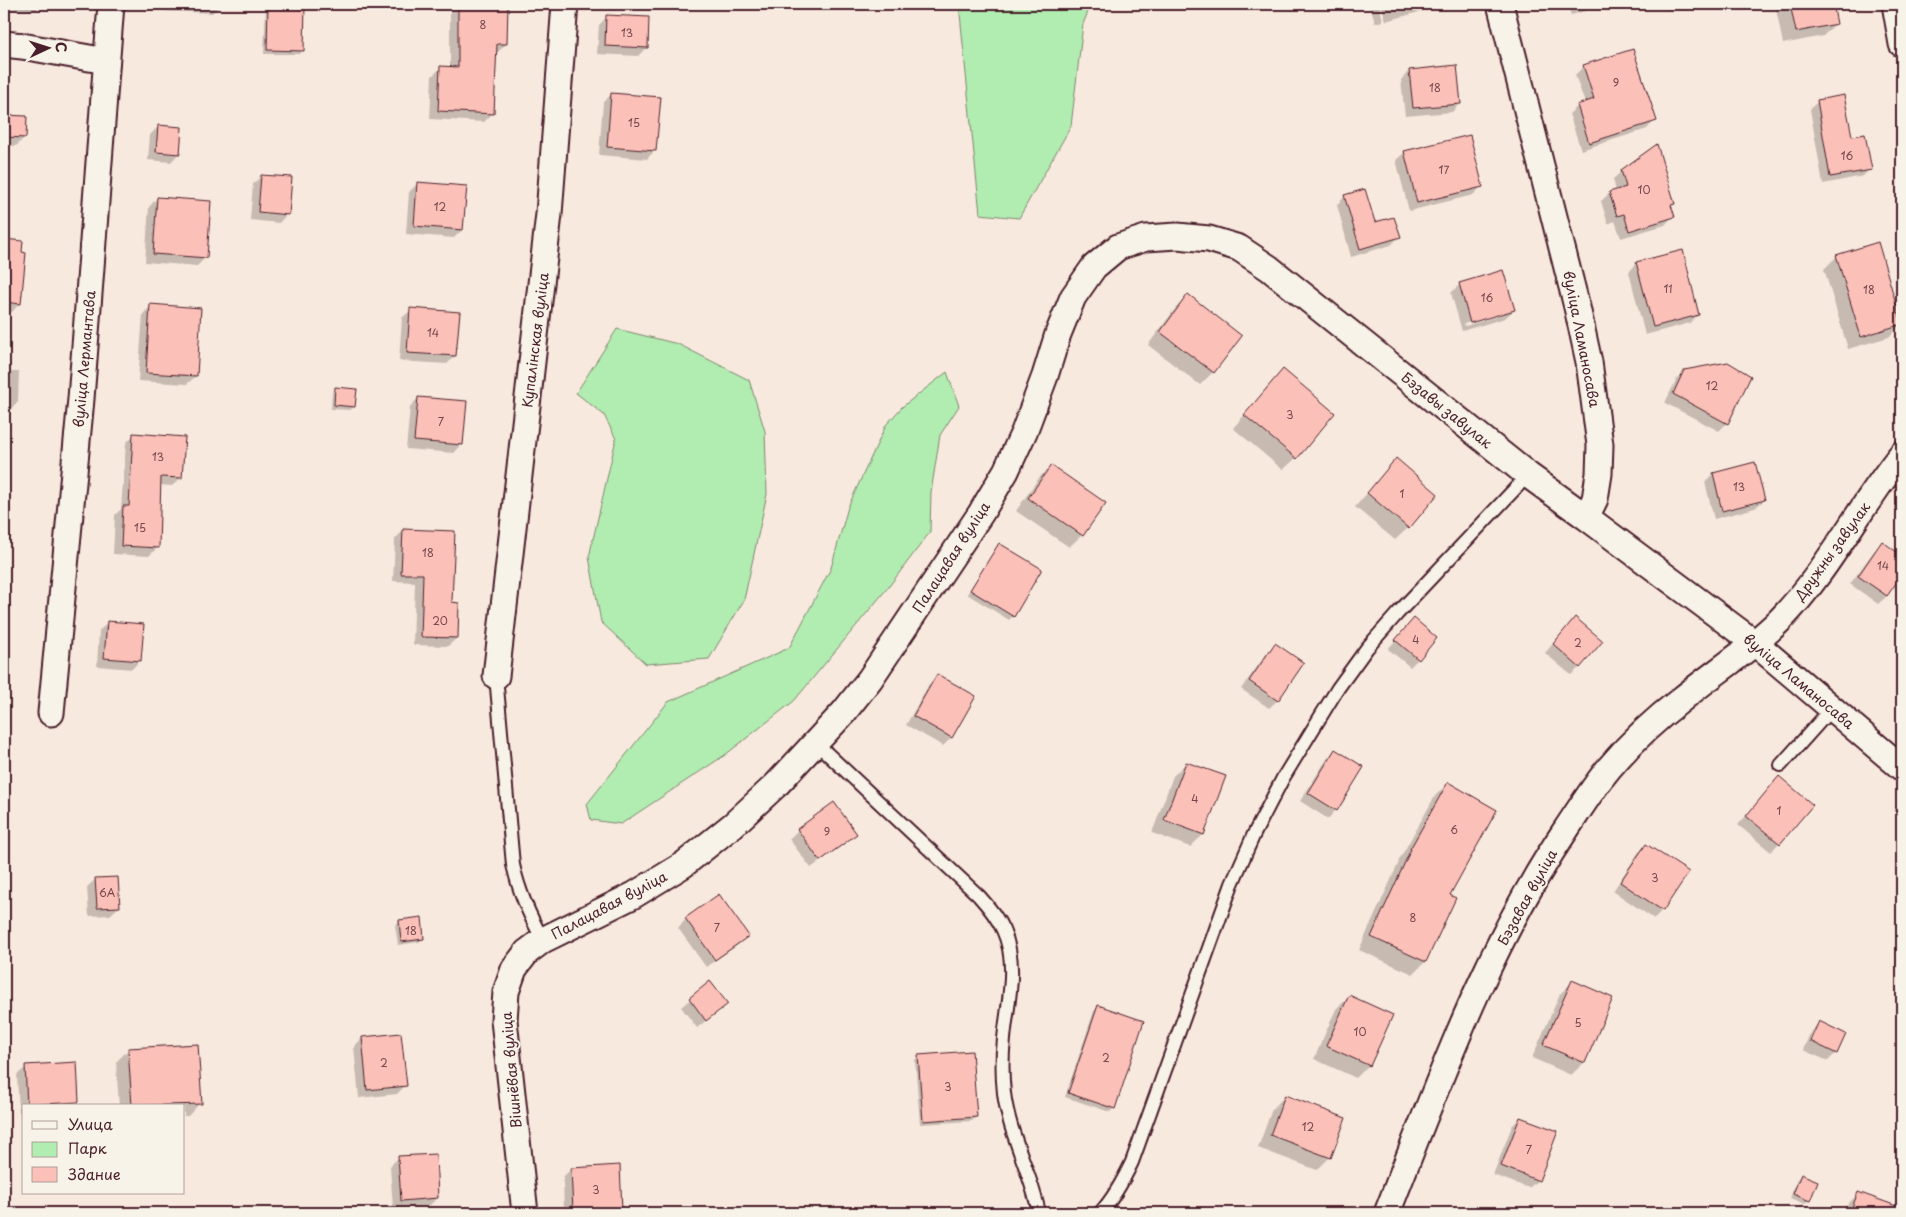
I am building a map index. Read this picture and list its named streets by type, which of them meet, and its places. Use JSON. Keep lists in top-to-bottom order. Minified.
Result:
{"streets":{"street":["вуліца Ламаносава","Купалінская вуліца","вуліца Лермантава","Бэзавы завулак","Дружны завулак","Палацавая вуліца","Бэзавая вуліца","Вішнёвая вуліца"]},"crossings":[["вуліца Ламаносава","Бэзавы завулак"],["вуліца Ламаносава","Дружны завулак"],["вуліца Ламаносава","Бэзавая вуліца"],["Бэзавы завулак","Палацавая вуліца"],["Дружны завулак","Бэзавая вуліца"],["Палацавая вуліца","Вішнёвая вуліца"]],"house_numbers":["8","13","9","18","15","16","17","10","12","11","18","16","14","12","3","7","13","13","1","15","18","14","20","4","2","4","1","6","9","3","6А","8","7","18","5","10","2","2","3","12","7","3"],"legend":["Улица","Парк","Здание"],"north":"right"}
